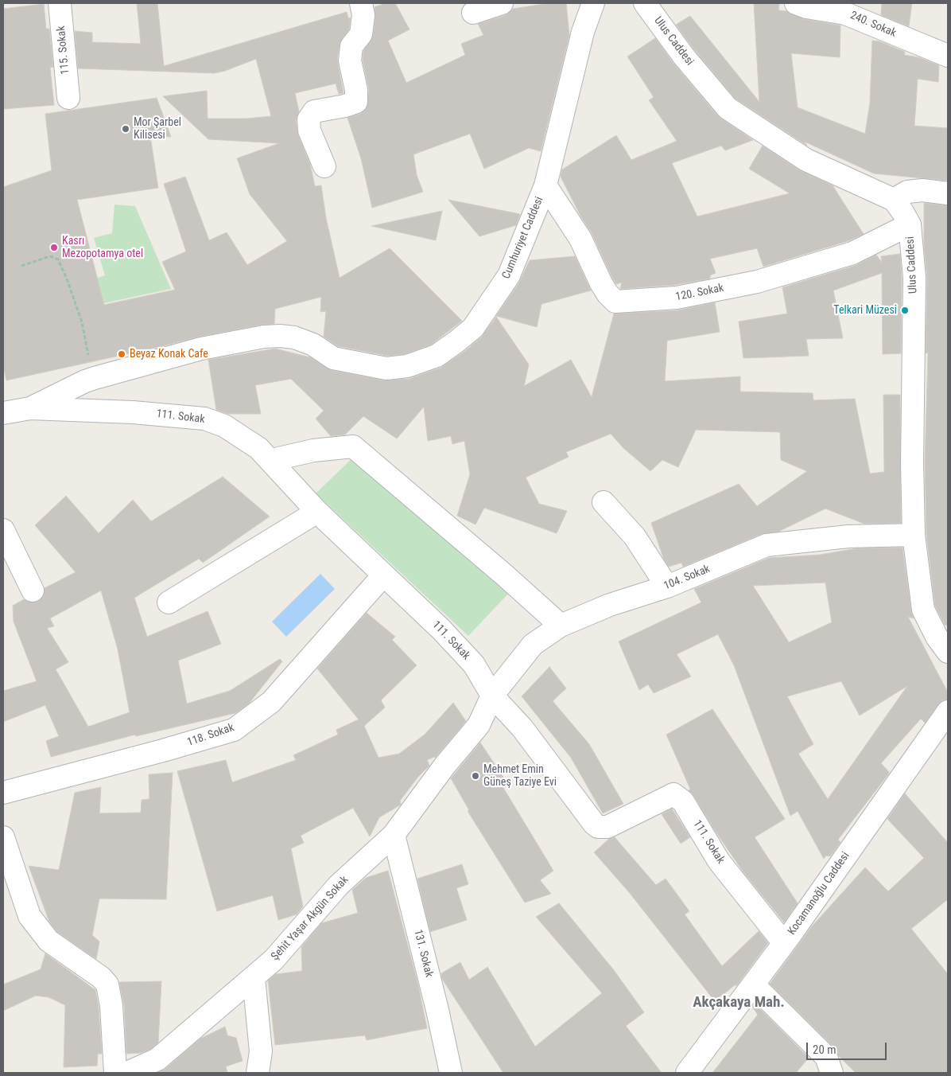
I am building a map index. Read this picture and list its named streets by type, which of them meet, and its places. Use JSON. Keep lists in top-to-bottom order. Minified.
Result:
{"streets":{"street":["240. Sokak","Ulus Caddesi","115. Sokak","Cumhuriyet Caddesi","120. Sokak","111. Sokak","104. Sokak","118. Sokak","Kocamanoğlu Caddesi","Şehit Yaşar Akgün Sokak","131. Sokak"]},"crossings":[["Ulus Caddesi","120. Sokak"],["Ulus Caddesi","104. Sokak"],["Cumhuriyet Caddesi","120. Sokak"],["Cumhuriyet Caddesi","111. Sokak"],["111. Sokak","104. Sokak"],["111. Sokak","118. Sokak"],["111. Sokak","Kocamanoğlu Caddesi"],["111. Sokak","Şehit Yaşar Akgün Sokak"],["104. Sokak","Şehit Yaşar Akgün Sokak"],["Şehit Yaşar Akgün Sokak","131. Sokak"]],"districts":["Akçakaya Mah."],"places":["Mor Şarbel Kilisesi","Kasrı Mezopotamya otel","Telkari Müzesi","Beyaz Konak Cafe","Mehmet Emin Güneş Taziye Evi"],"scale_bar":"20 m"}
